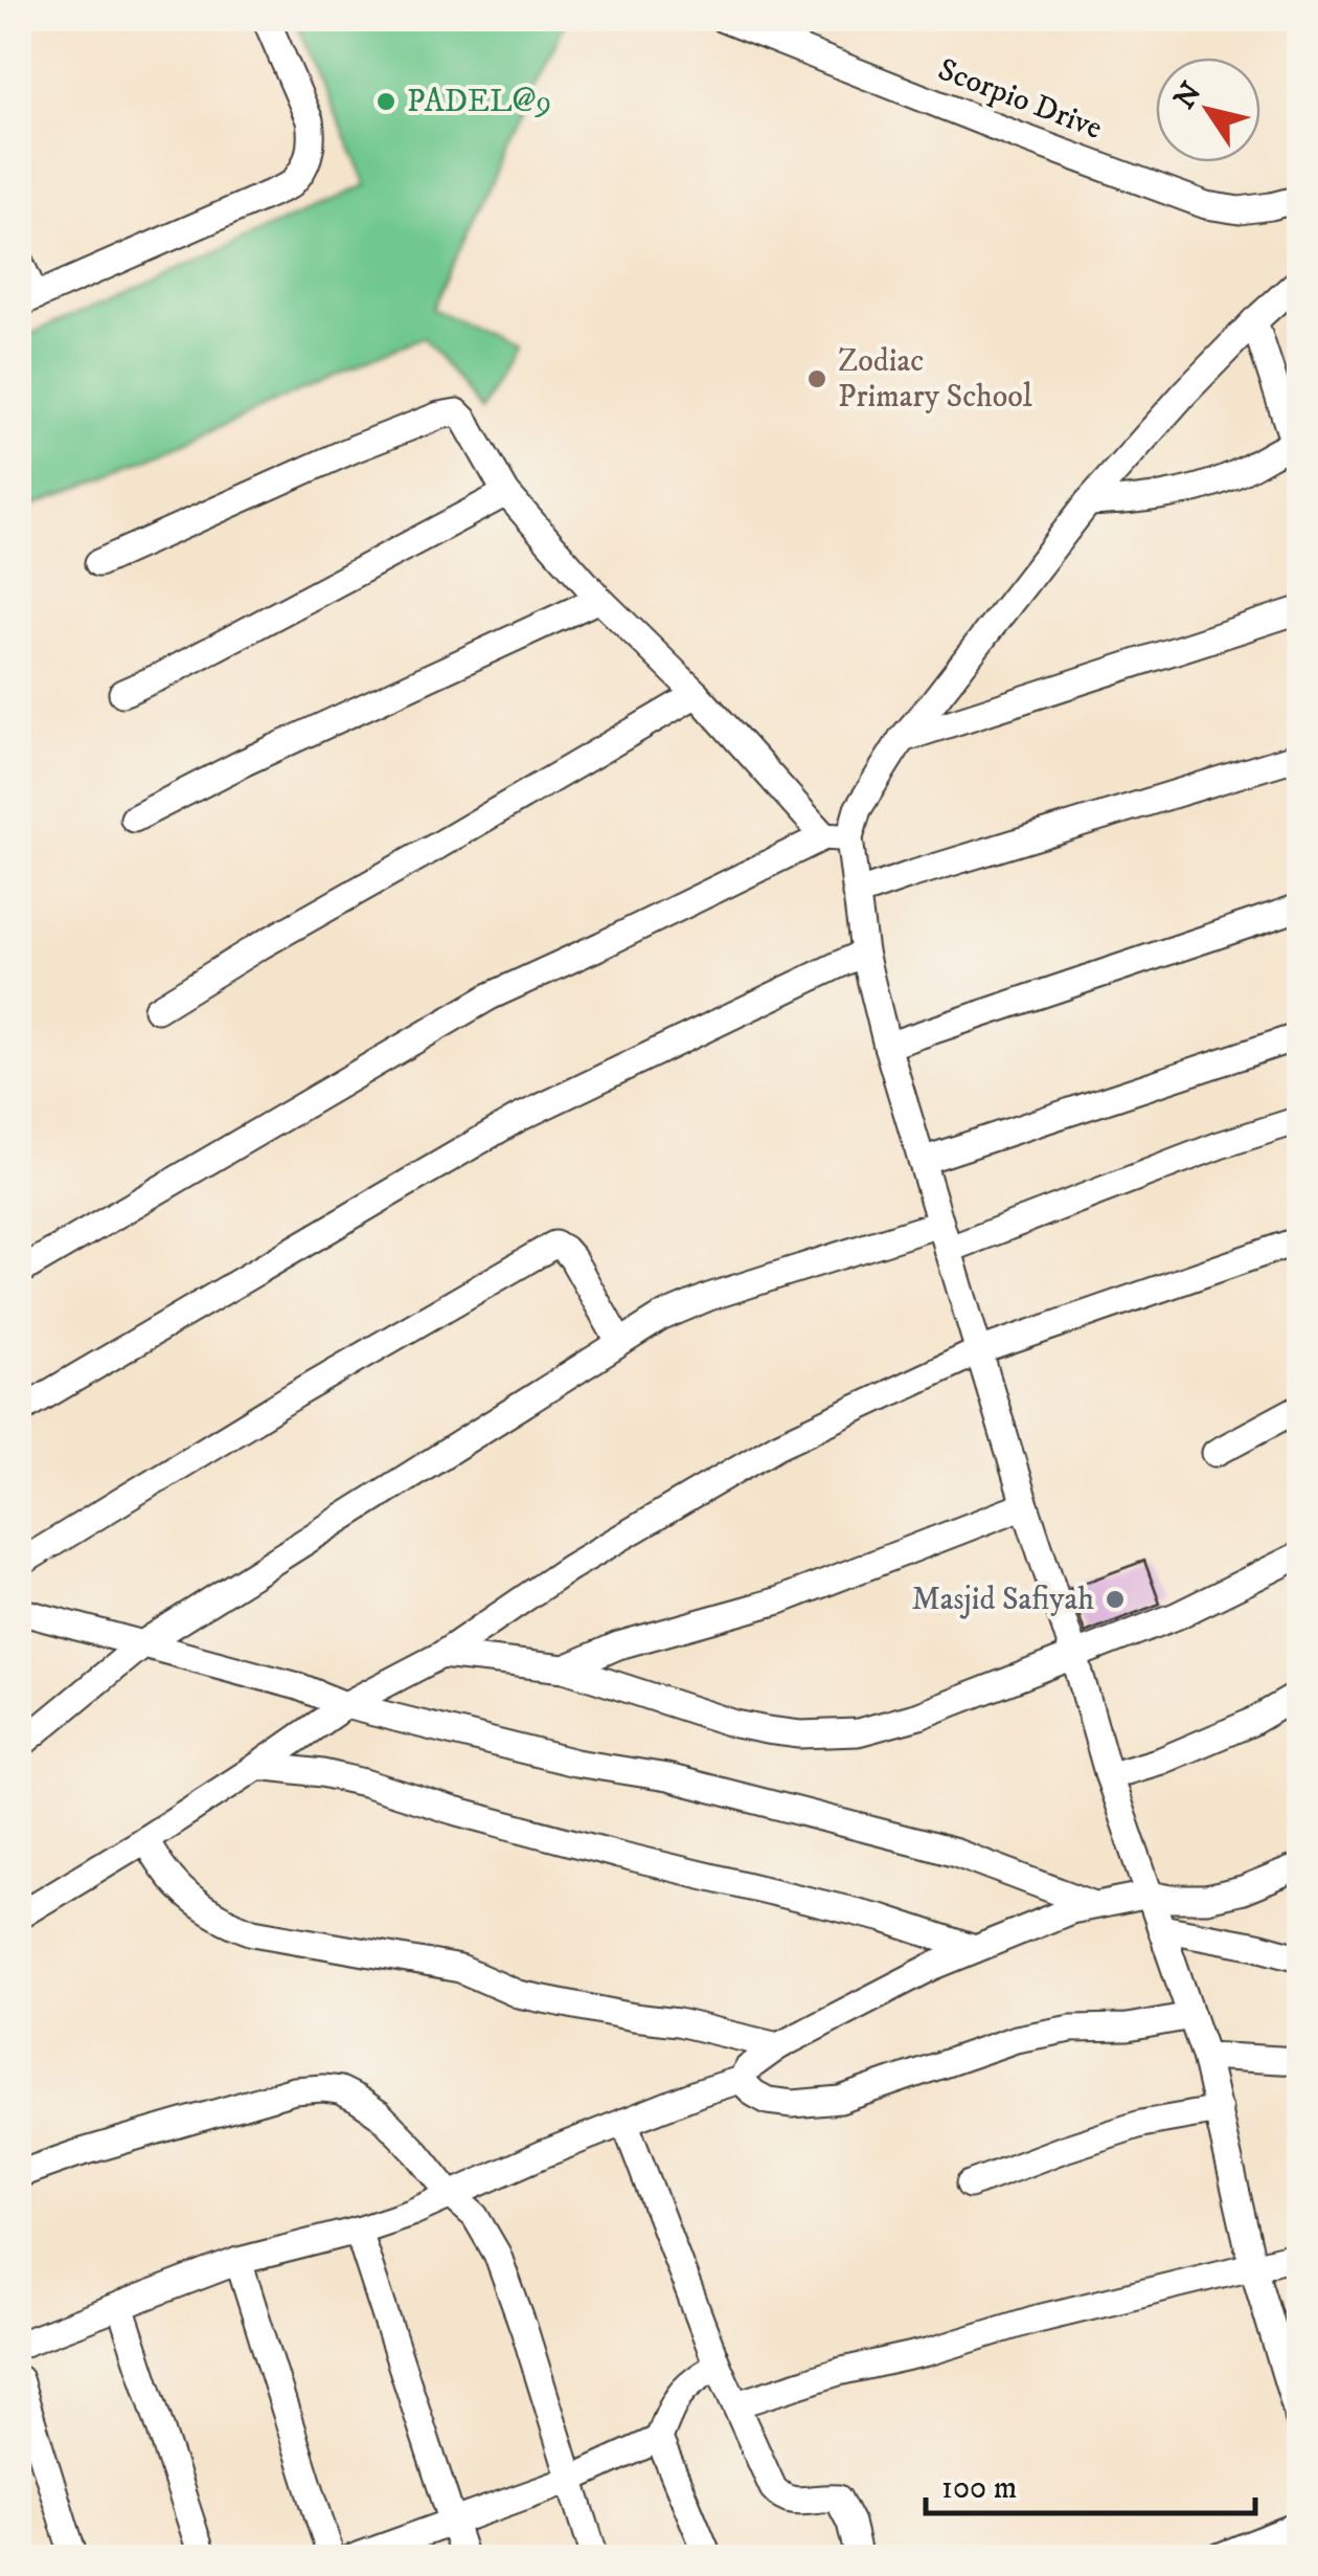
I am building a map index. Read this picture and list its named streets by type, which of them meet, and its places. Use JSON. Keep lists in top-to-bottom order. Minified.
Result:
{"streets":{"street":["Scorpio Drive"]},"places":["PADEL@9","Zodiac Primary School","Masjid Safiyah"],"scale_bar":"100 m","north":"top left"}
